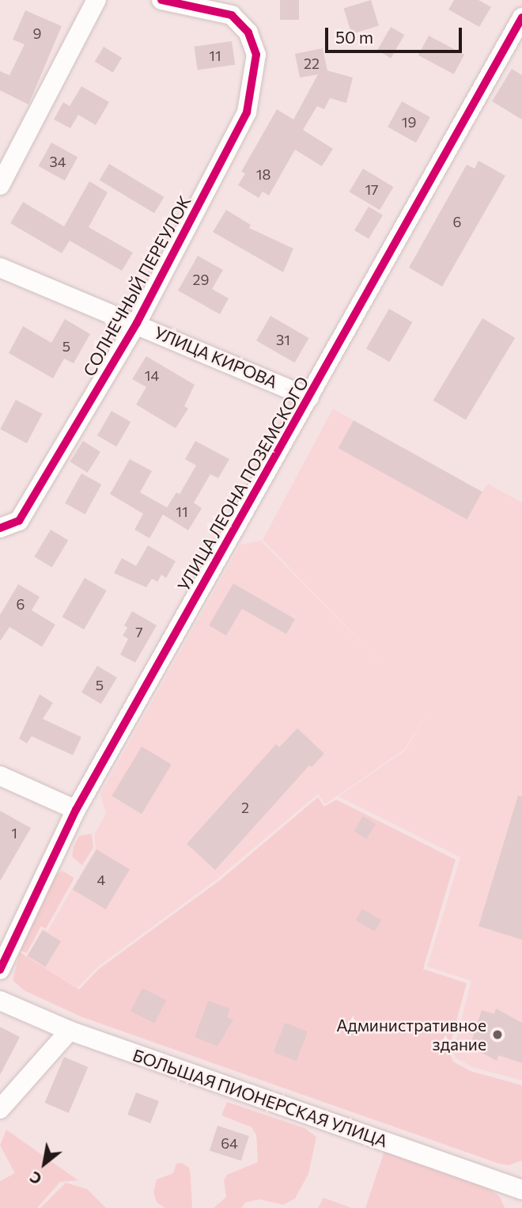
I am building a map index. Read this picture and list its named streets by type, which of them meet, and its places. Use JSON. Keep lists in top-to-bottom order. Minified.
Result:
{"streets":{"street":["СОЛНЕЧНЫЙ ПЕРЕУЛОК","УЛИЦА КИРОВА","УЛИЦА ЛЕОНА ПОЗЕМСКОГО","БОЛЬШАЯ ПИОНЕРСКАЯ УЛИЦА"]},"crossings":[["СОЛНЕЧНЫЙ ПЕРЕУЛОК","УЛИЦА КИРОВА"],["УЛИЦА КИРОВА","УЛИЦА ЛЕОНА ПОЗЕМСКОГО"]],"places":["Административное здание"],"house_numbers":["9","11","22","19","34","18","17","6","29","31","5","14","11","6","7","5","2","1","4","64"],"scale_bar":"50 m","north":"bottom left"}
